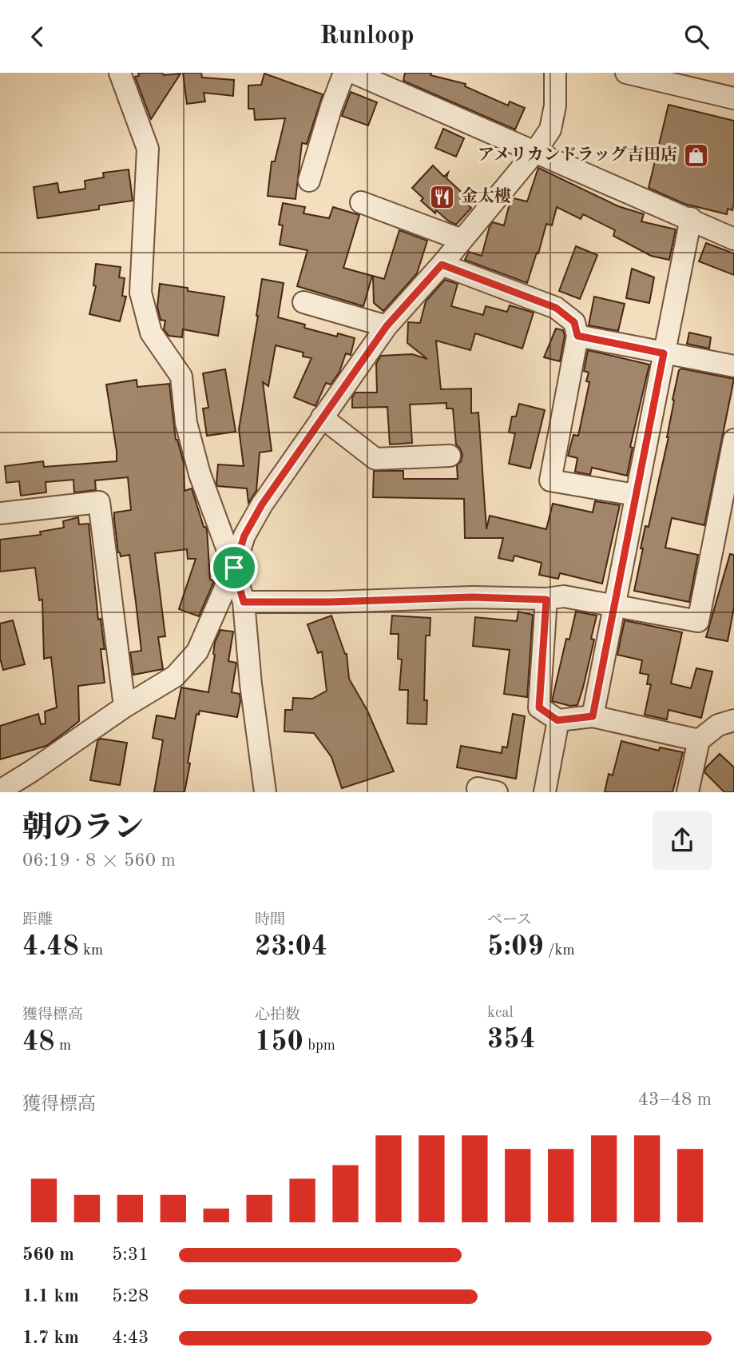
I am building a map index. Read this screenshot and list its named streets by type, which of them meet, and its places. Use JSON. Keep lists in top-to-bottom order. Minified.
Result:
{"places":{"shop":["アメリカンドラッグ吉田店"],"restaurant":["金太樓"]},"page":{"header":"Runloop","heading":["朝のラン","06:19 · 8 × 560 m"],"stats":[["距離","4.48 km"],["時間","23:04"],["ペース","5:09 /km"],["獲得標高","48 m"],["心拍数","150 bpm"],["kcal","354"]],"chart":["獲得標高","43–48 m"],"list":[{"name":"560 m","note":"5:31"},{"name":"1.1 km","note":"5:28"},{"name":"1.7 km","note":"4:43"}]}}
